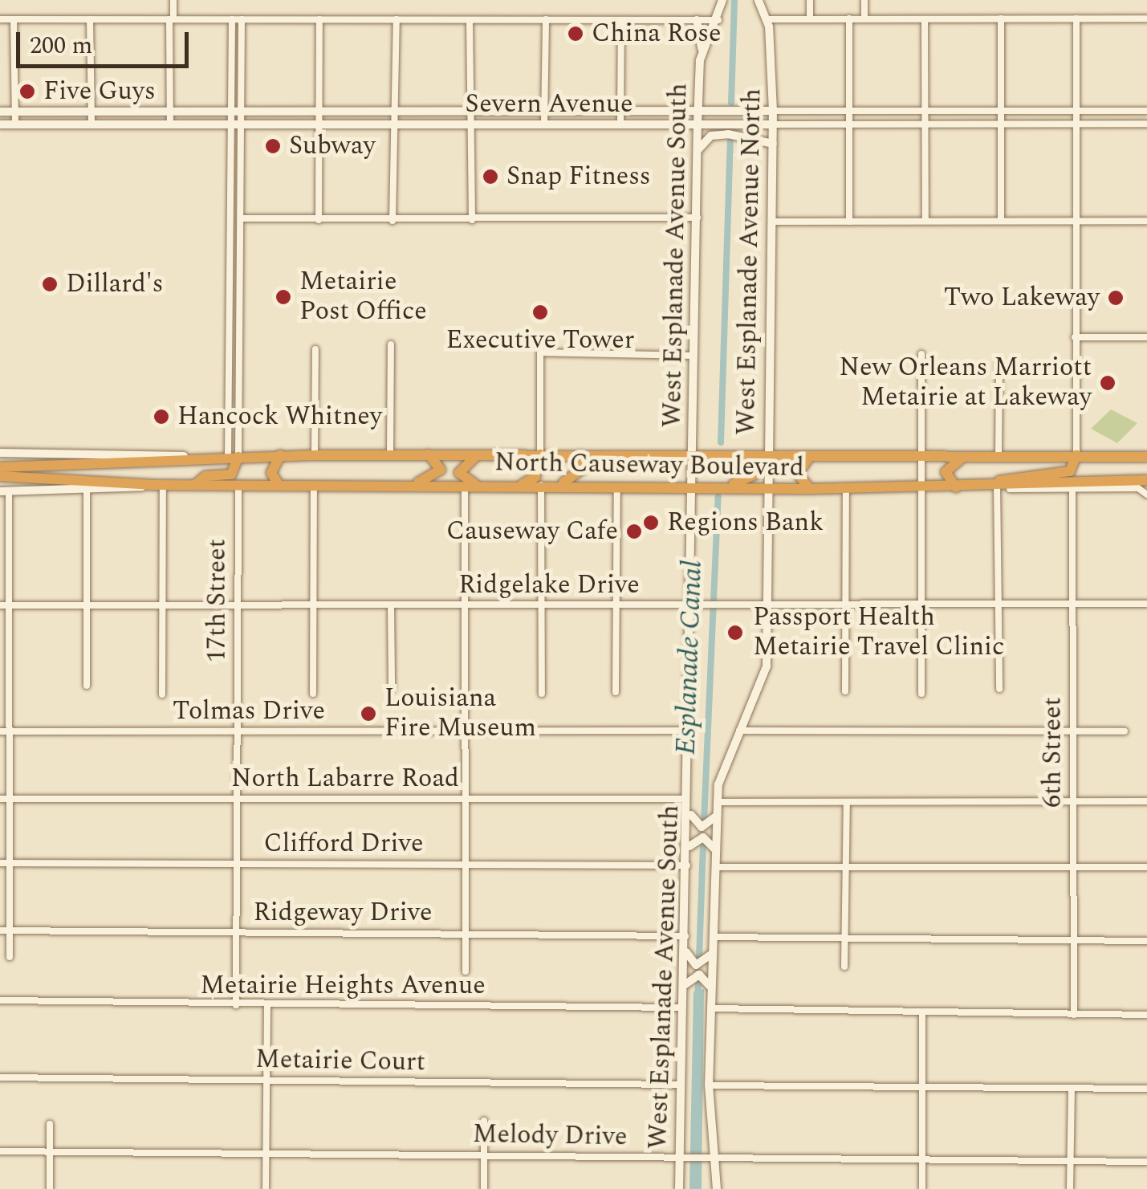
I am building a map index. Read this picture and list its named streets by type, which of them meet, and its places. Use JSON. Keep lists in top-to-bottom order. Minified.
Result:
{"streets":{"highway":["North Causeway Boulevard"],"main road":["Severn Avenue","West Esplanade Avenue South","West Esplanade Avenue North"],"street":["Ridgelake Drive","17th Street","Tolmas Drive","6th Street","North Labarre Road","Clifford Drive","Ridgeway Drive","Metairie Heights Avenue","Metairie Court","Melody Drive"]},"crossings":[["Severn Avenue","West Esplanade Avenue South"],["Severn Avenue","West Esplanade Avenue North"],["West Esplanade Avenue South","North Causeway Boulevard"],["West Esplanade Avenue South","Ridgelake Drive"],["West Esplanade Avenue South","Tolmas Drive"],["West Esplanade Avenue South","North Labarre Road"],["West Esplanade Avenue South","Clifford Drive"],["West Esplanade Avenue South","Ridgeway Drive"],["West Esplanade Avenue South","Metairie Heights Avenue"],["West Esplanade Avenue South","Metairie Court"],["West Esplanade Avenue South","Melody Drive"],["West Esplanade Avenue North","North Causeway Boulevard"],["West Esplanade Avenue North","Ridgelake Drive"],["West Esplanade Avenue North","Melody Drive"],["North Causeway Boulevard","17th Street"],["Ridgelake Drive","17th Street"],["Ridgelake Drive","6th Street"],["17th Street","Tolmas Drive"],["17th Street","North Labarre Road"],["17th Street","Clifford Drive"],["17th Street","Ridgeway Drive"],["17th Street","Metairie Heights Avenue"]],"water":["Esplanade Canal"],"places":["China Rose","Five Guys","Subway","Snap Fitness","Dillard's","Metairie Post Office","Two Lakeway","Executive Tower","New Orleans Marriott Metairie at Lakeway","Hancock Whitney","Regions Bank","Causeway Cafe","Passport Health Metairie Travel Clinic","Louisiana Fire Museum"],"scale_bar":"200 m"}
